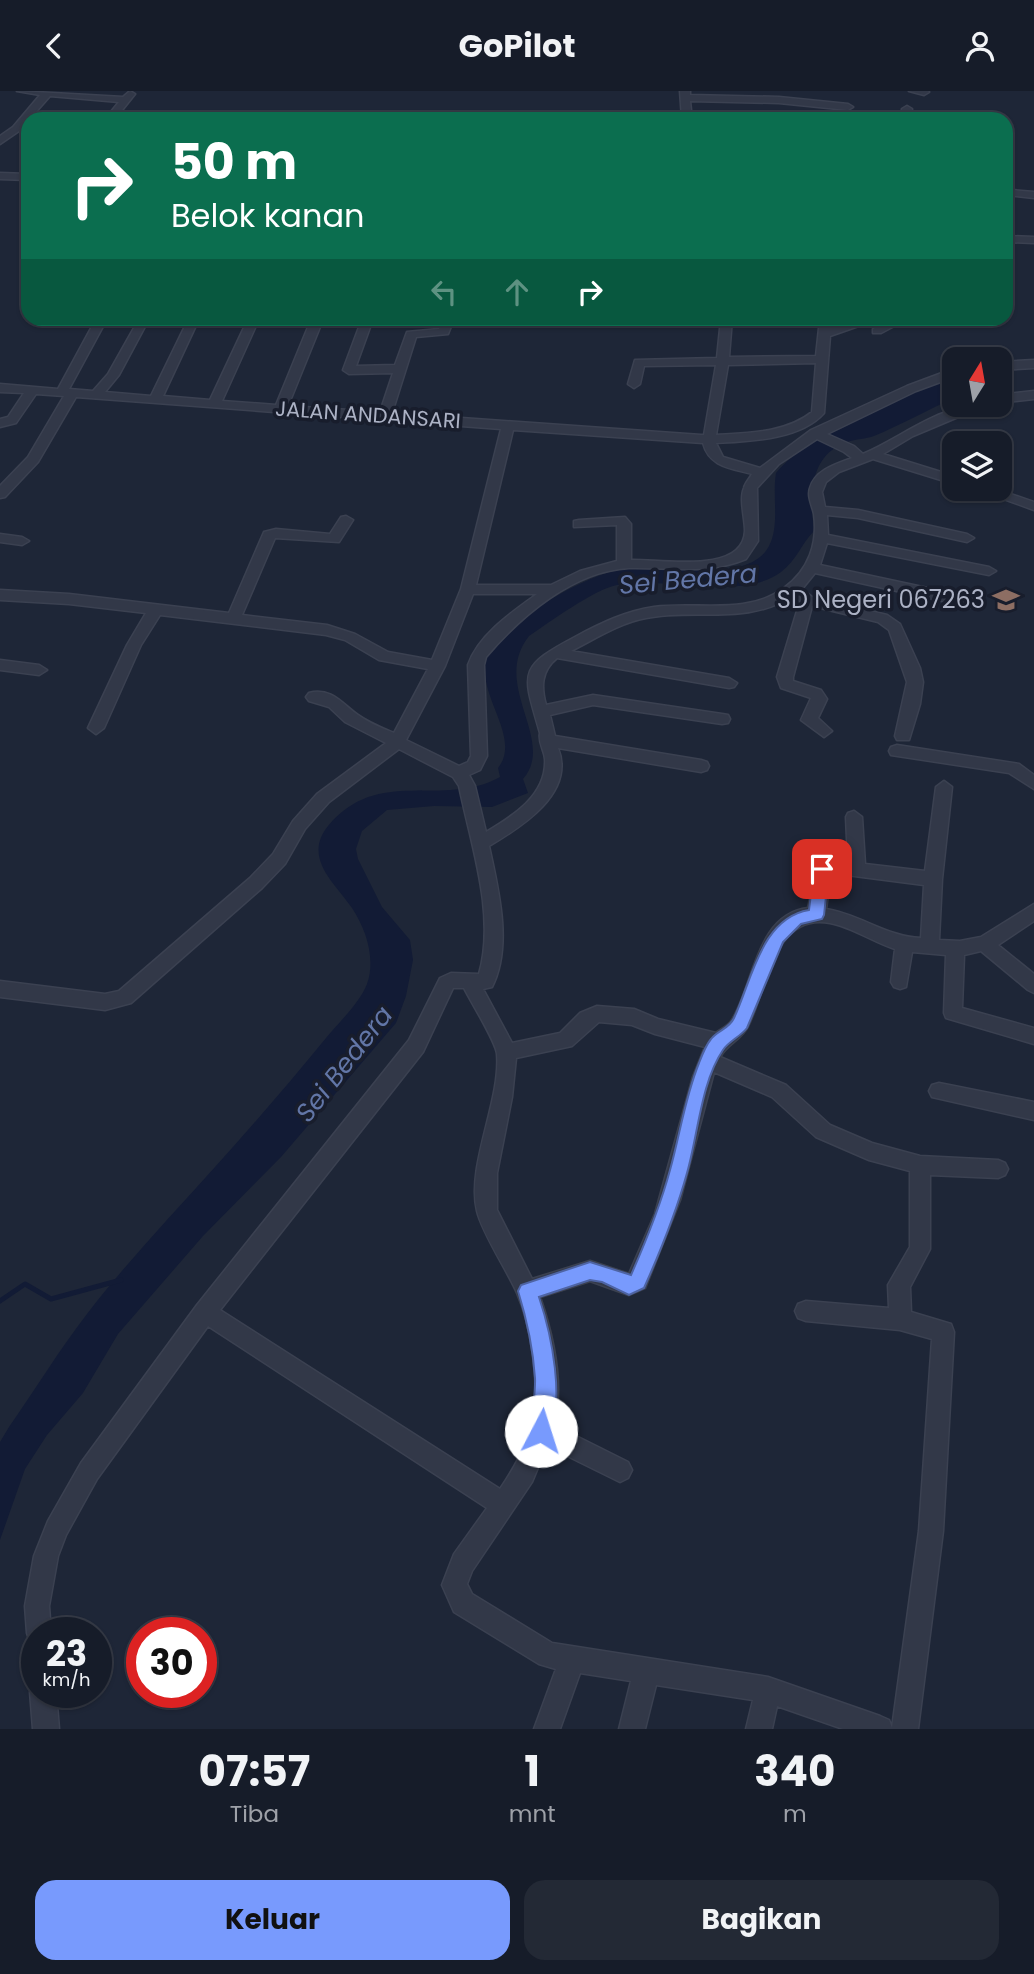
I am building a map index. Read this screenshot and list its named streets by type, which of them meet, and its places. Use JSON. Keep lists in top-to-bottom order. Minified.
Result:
{"streets":{"street":["JALAN ANDANSARI"]},"water":["Sei Bedera"],"places":{"school or university":["SD Negeri 067263"]},"north":"top","page":{"header":"GoPilot","turn":["50 m","Belok kanan"],"speed":"23 km/h","limit":"30","eta":["07:57","Tiba","1","mnt","340","m"],"buttons":["Keluar","Bagikan"]}}
